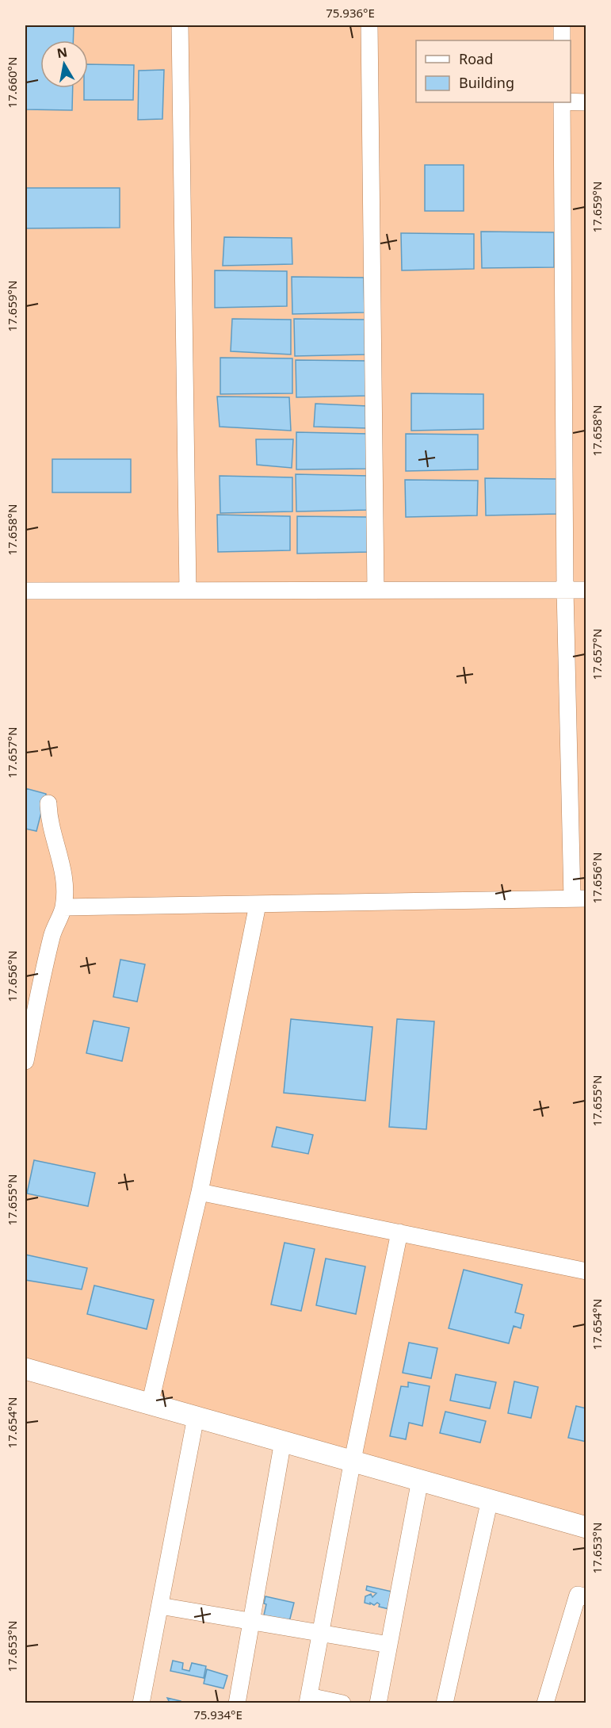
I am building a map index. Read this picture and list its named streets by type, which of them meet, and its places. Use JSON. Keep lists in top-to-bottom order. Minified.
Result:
{"legend":["Road","Building"],"north":"top","coordinates":["75.936°E","17.660°N","17.659°N","17.658°N","17.657°N","17.656°N","17.655°N","17.654°N","17.653°N","75.934°E"]}
